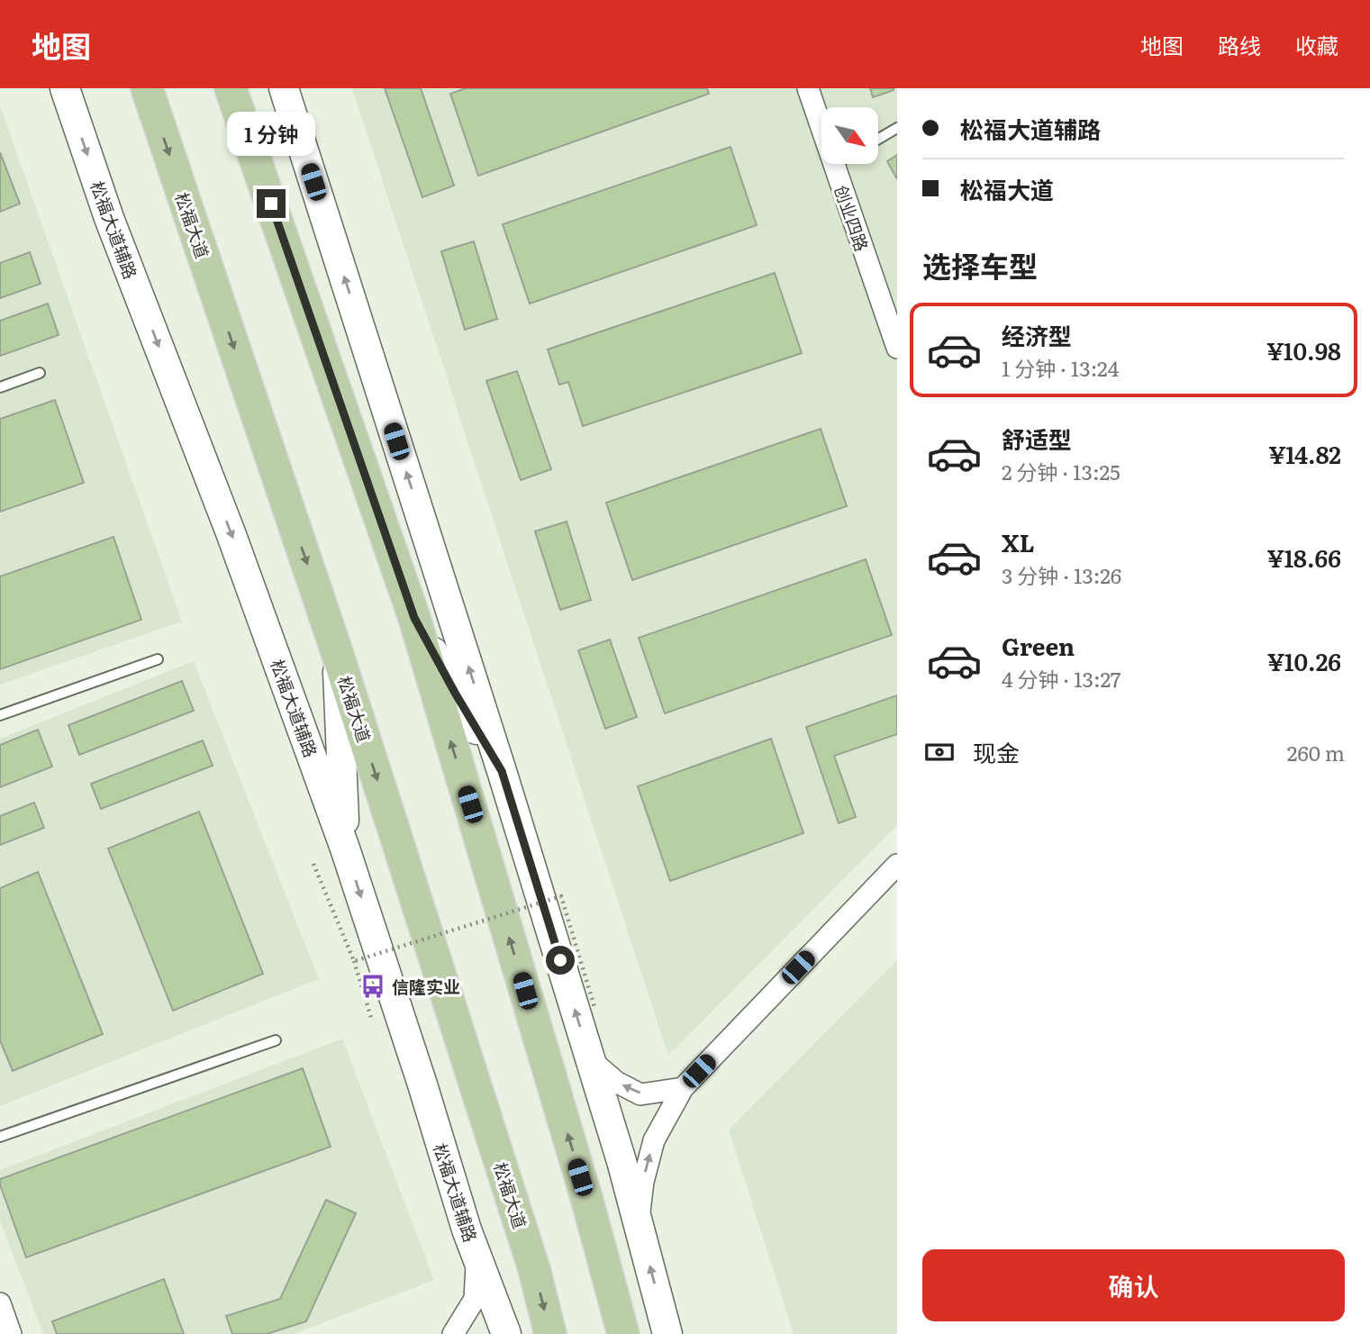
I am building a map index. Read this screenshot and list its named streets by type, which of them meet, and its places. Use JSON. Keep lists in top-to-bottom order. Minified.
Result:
{"streets":{"main road":["松福大道","松福大道辅路"],"street":["创业四路"]},"places":{"bus stop":["信隆实业"]},"north":"bottom right","page":{"header":"地图","nav":["地图","路线","收藏"],"banner":["松福大道辅路","松福大道"],"bubble":"1 分钟","heading":"选择车型","list":[{"name":"经济型","note":"1 分钟 · 13:24","value":"¥10.98"},{"name":"舒适型","note":"2 分钟 · 13:25","value":"¥14.82"},{"name":"XL","note":"3 分钟 · 13:26","value":"¥18.66"},{"name":"Green","note":"4 分钟 · 13:27","value":"¥10.26"}],"pay":["现金","260 m"],"buttons":"确认"}}
